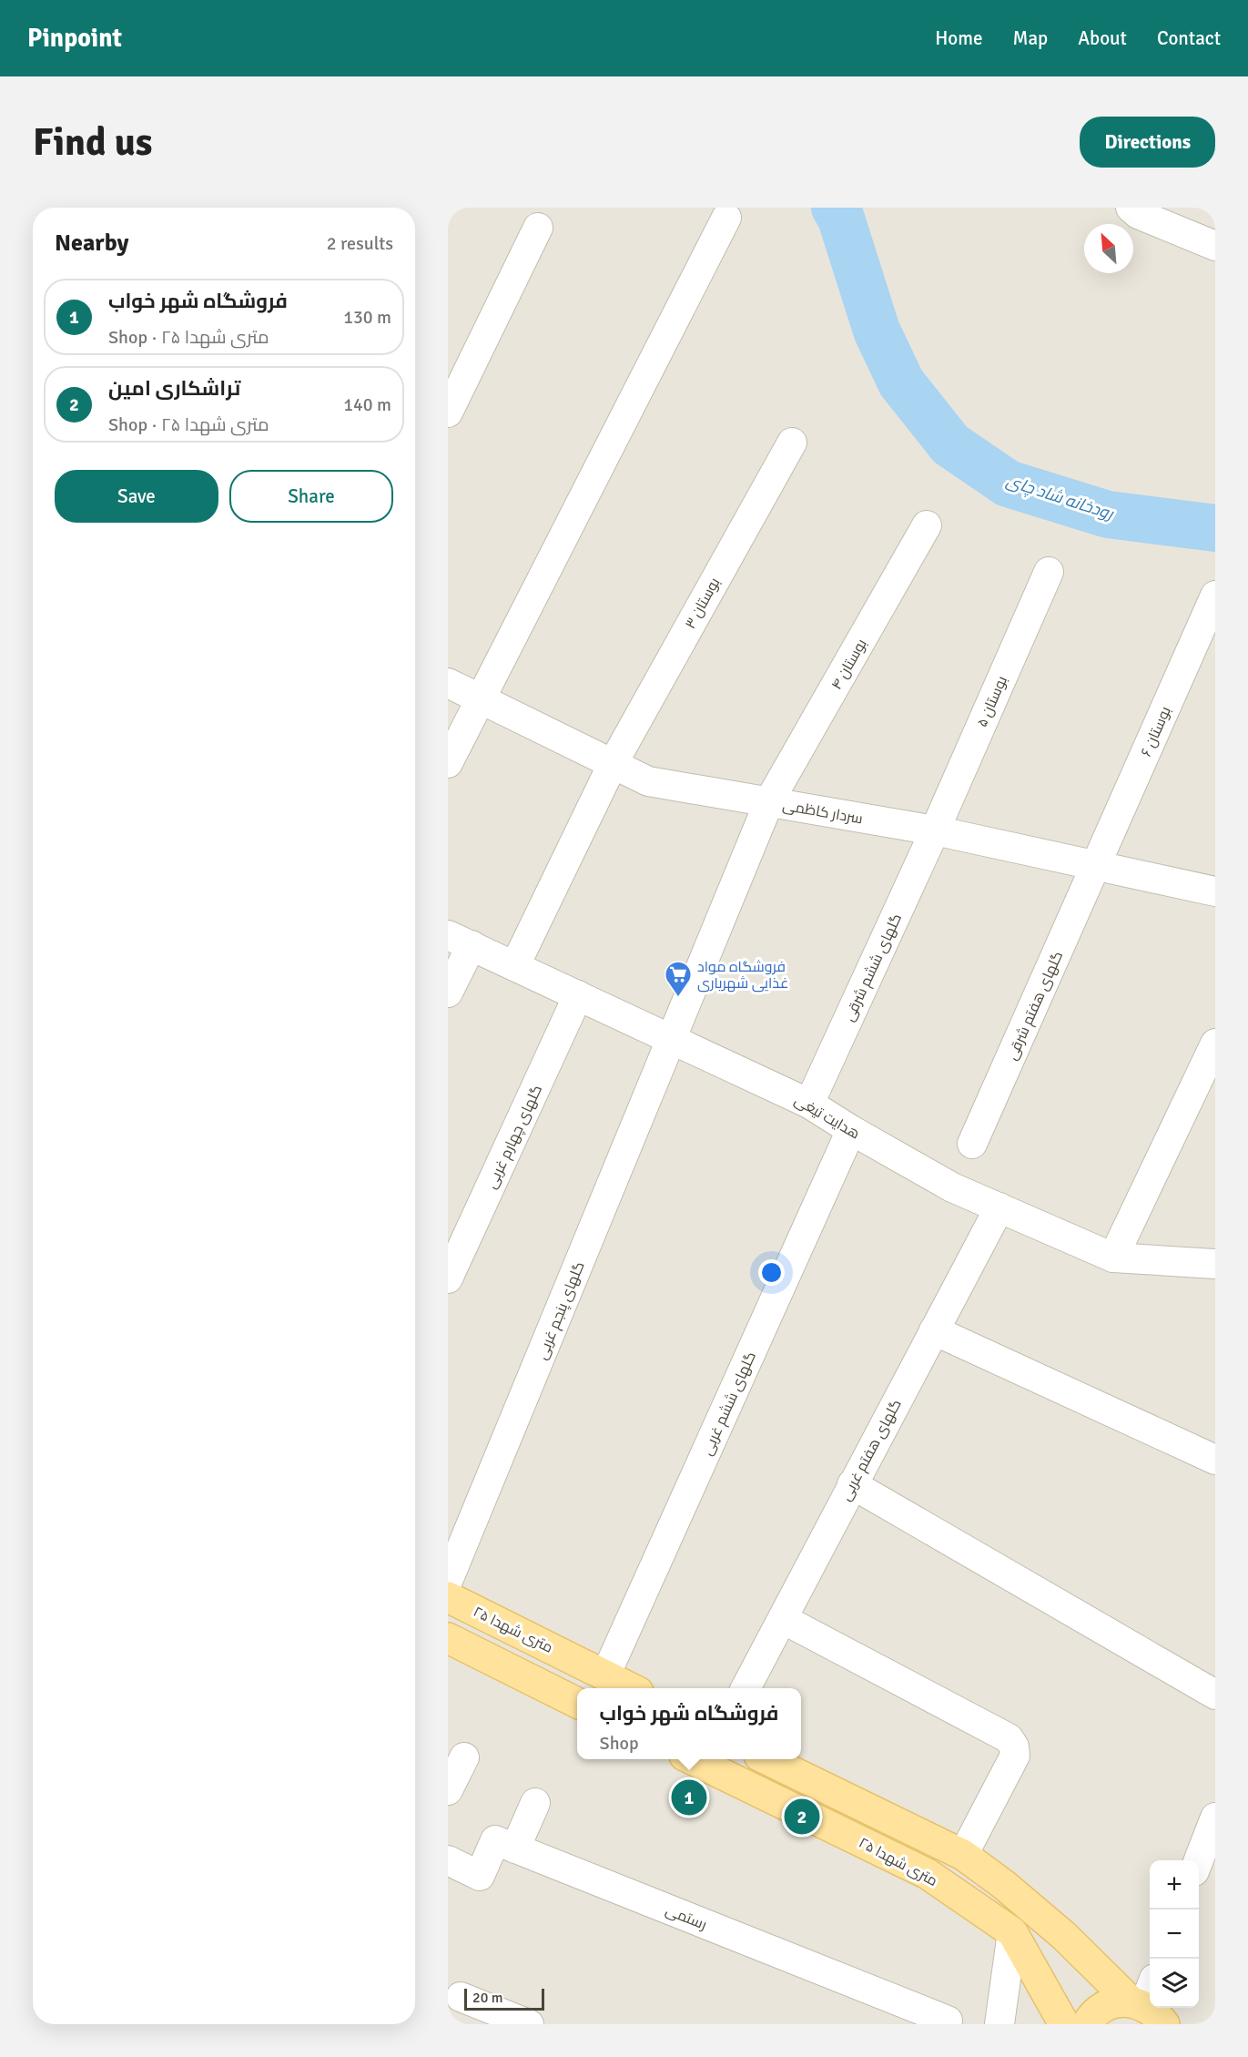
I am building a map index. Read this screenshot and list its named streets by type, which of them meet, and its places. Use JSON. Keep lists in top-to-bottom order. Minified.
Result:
{"streets":{"main road":["۲۵ متری شهدا"],"street":["بوستان ۳","بوستان ۴","بوستان ۵","بوستان ۶","سردار کاظمی","گلهای ششم شرقی","گلهای هفتم شرقی","هدایت تیغی","گلهای چهارم غربی","گلهای پنجم غربی","گلهای ششم غربی","گلهای هفتم غربی","رستمی"]},"crossings":[["بوستان ۳","سردار کاظمی"],["بوستان ۳","هدایت تیغی"],["بوستان ۴","سردار کاظمی"],["بوستان ۴","هدایت تیغی"],["بوستان ۴","گلهای پنجم غربی"],["بوستان ۵","سردار کاظمی"],["بوستان ۵","گلهای ششم شرقی"],["بوستان ۶","سردار کاظمی"],["بوستان ۶","گلهای هفتم شرقی"],["سردار کاظمی","گلهای ششم شرقی"],["سردار کاظمی","گلهای هفتم شرقی"],["گلهای ششم شرقی","هدایت تیغی"],["هدایت تیغی","گلهای چهارم غربی"],["هدایت تیغی","گلهای پنجم غربی"],["هدایت تیغی","گلهای ششم غربی"],["هدایت تیغی","گلهای هفتم غربی"],["گلهای ششم غربی","۲۵ متری شهدا"]],"water":["رودخانه شاد چای"],"places":{"supermarket":["فروشگاه مواد غذایی شهریاری"]},"scale_bar":"20 m","north":"top left","page":{"header":"Pinpoint","nav":["Home","Map","About","Contact"],"buttons":["Directions",["Save","Share"]],"title":"Find us","heading":["Nearby","2 results"],"list":[{"mark":"1","name":"فروشگاه شهر خواب","note":"Shop · ۲۵ متری شهدا","value":"130 m"},{"mark":"2","name":"تراشکاری امین","note":"Shop · ۲۵ متری شهدا","value":"140 m"}],"popup":["فروشگاه شهر خواب","Shop"],"pins":["1","2"],"map_buttons":["+","−"],"scale":"20 m"}}
